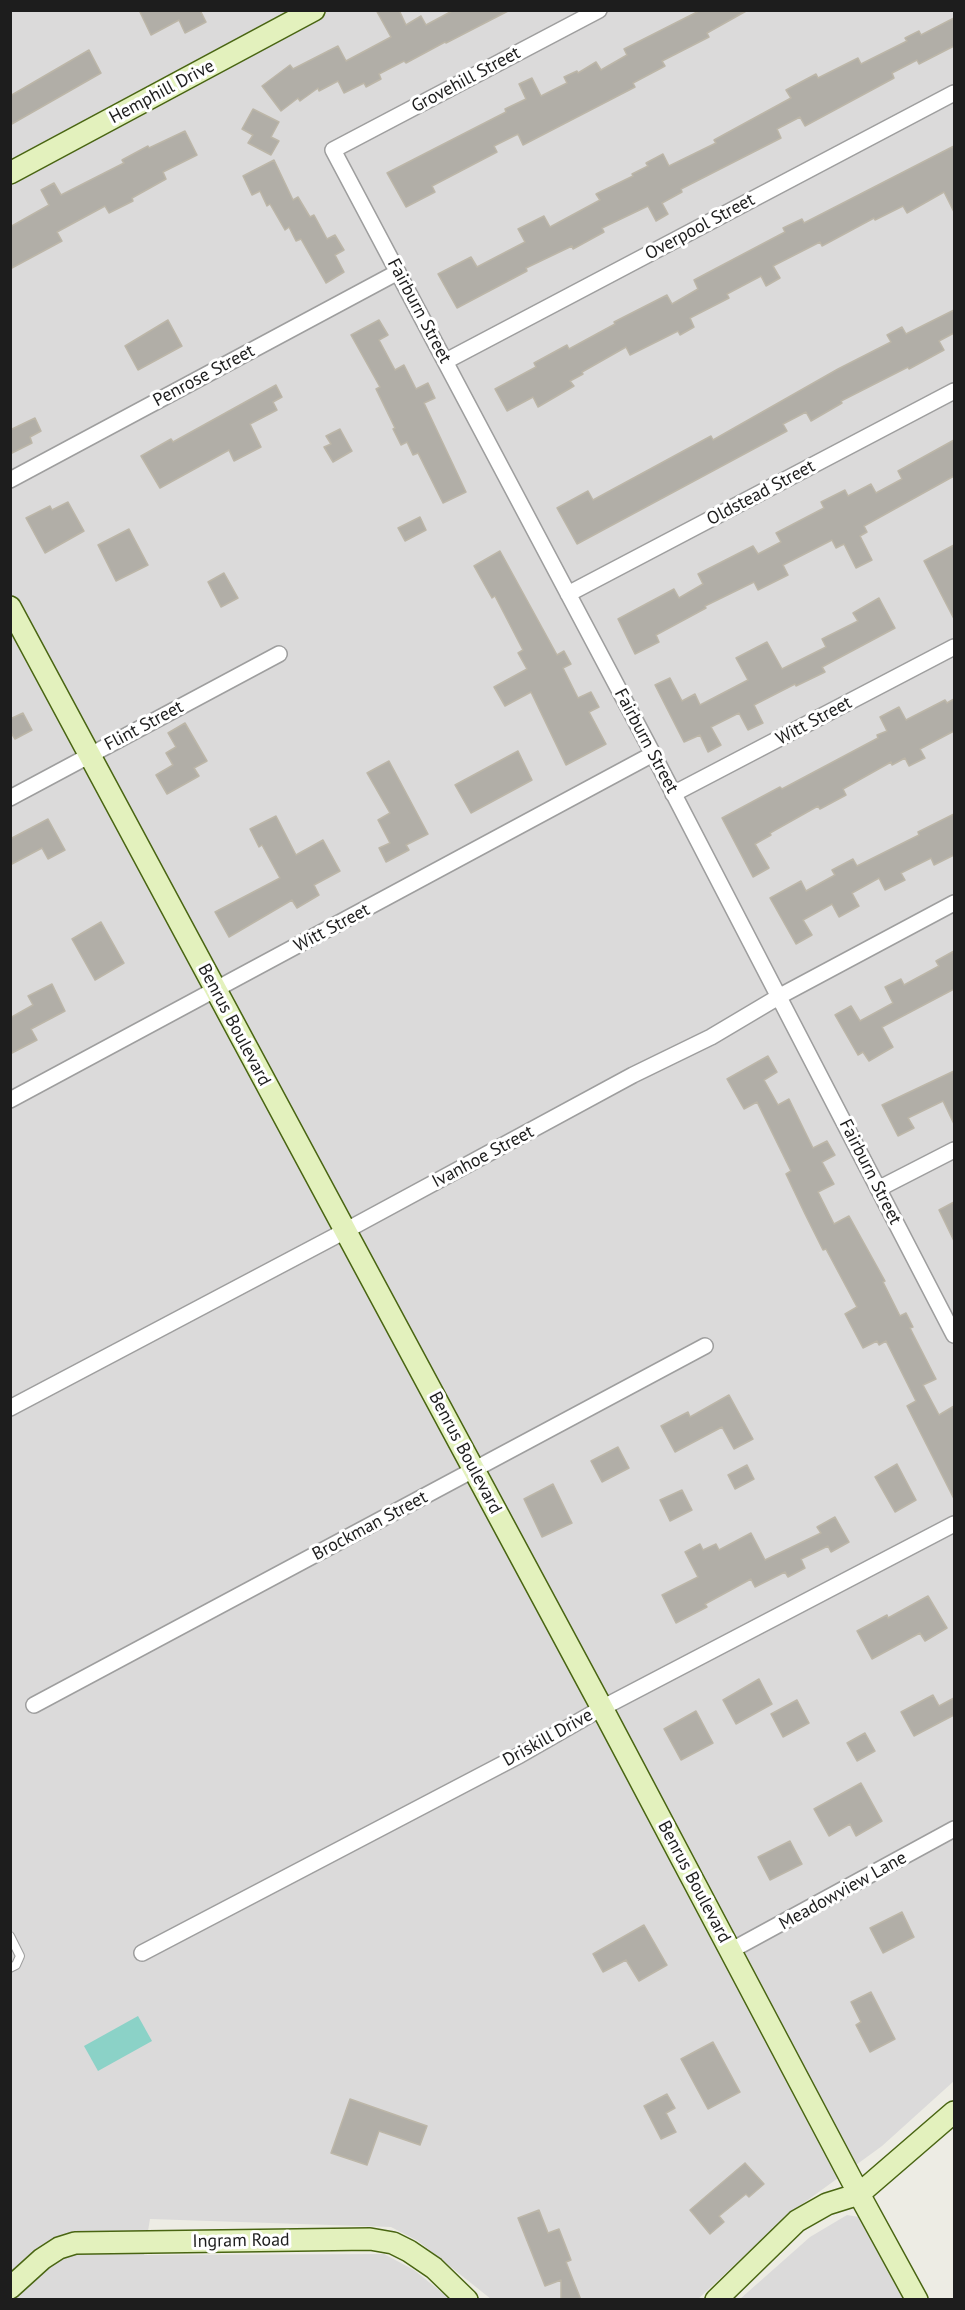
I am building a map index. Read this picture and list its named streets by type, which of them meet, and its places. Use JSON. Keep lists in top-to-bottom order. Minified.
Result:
{"streets":{"street":["Grovehill Street","Hemphill Drive","Overpool Street","Fairburn Street","Penrose Street","Oldstead Street","Witt Street","Flint Street","Benrus Boulevard","Ivanhoe Street","Brockman Street","Driskill Drive","Meadowview Lane","Ingram Road"]},"crossings":[["Grovehill Street","Fairburn Street"],["Overpool Street","Fairburn Street"],["Fairburn Street","Penrose Street"],["Fairburn Street","Oldstead Street"],["Fairburn Street","Witt Street"],["Fairburn Street","Ivanhoe Street"],["Witt Street","Benrus Boulevard"],["Flint Street","Benrus Boulevard"],["Benrus Boulevard","Ivanhoe Street"],["Benrus Boulevard","Brockman Street"],["Benrus Boulevard","Driskill Drive"],["Benrus Boulevard","Meadowview Lane"]]}
